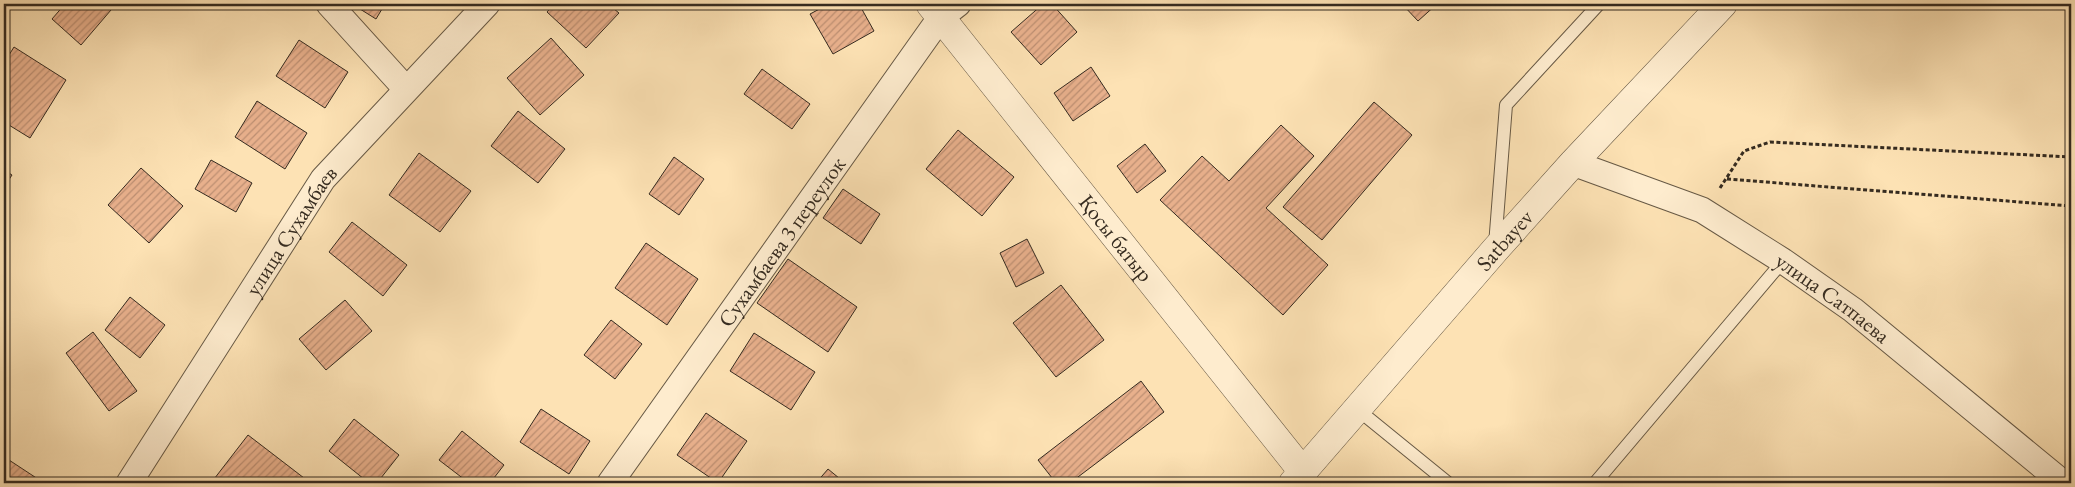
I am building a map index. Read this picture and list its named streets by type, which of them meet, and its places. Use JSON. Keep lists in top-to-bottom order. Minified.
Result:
{"streets":{"street":["улица Сухамбаев","Қосы батыр","Satbayev","Сухамбаева 3 переулок","улица Сатпаева"]},"crossings":[["Қосы батыр","Satbayev"],["Қосы батыр","Сухамбаева 3 переулок"],["Satbayev","улица Сатпаева"]]}
